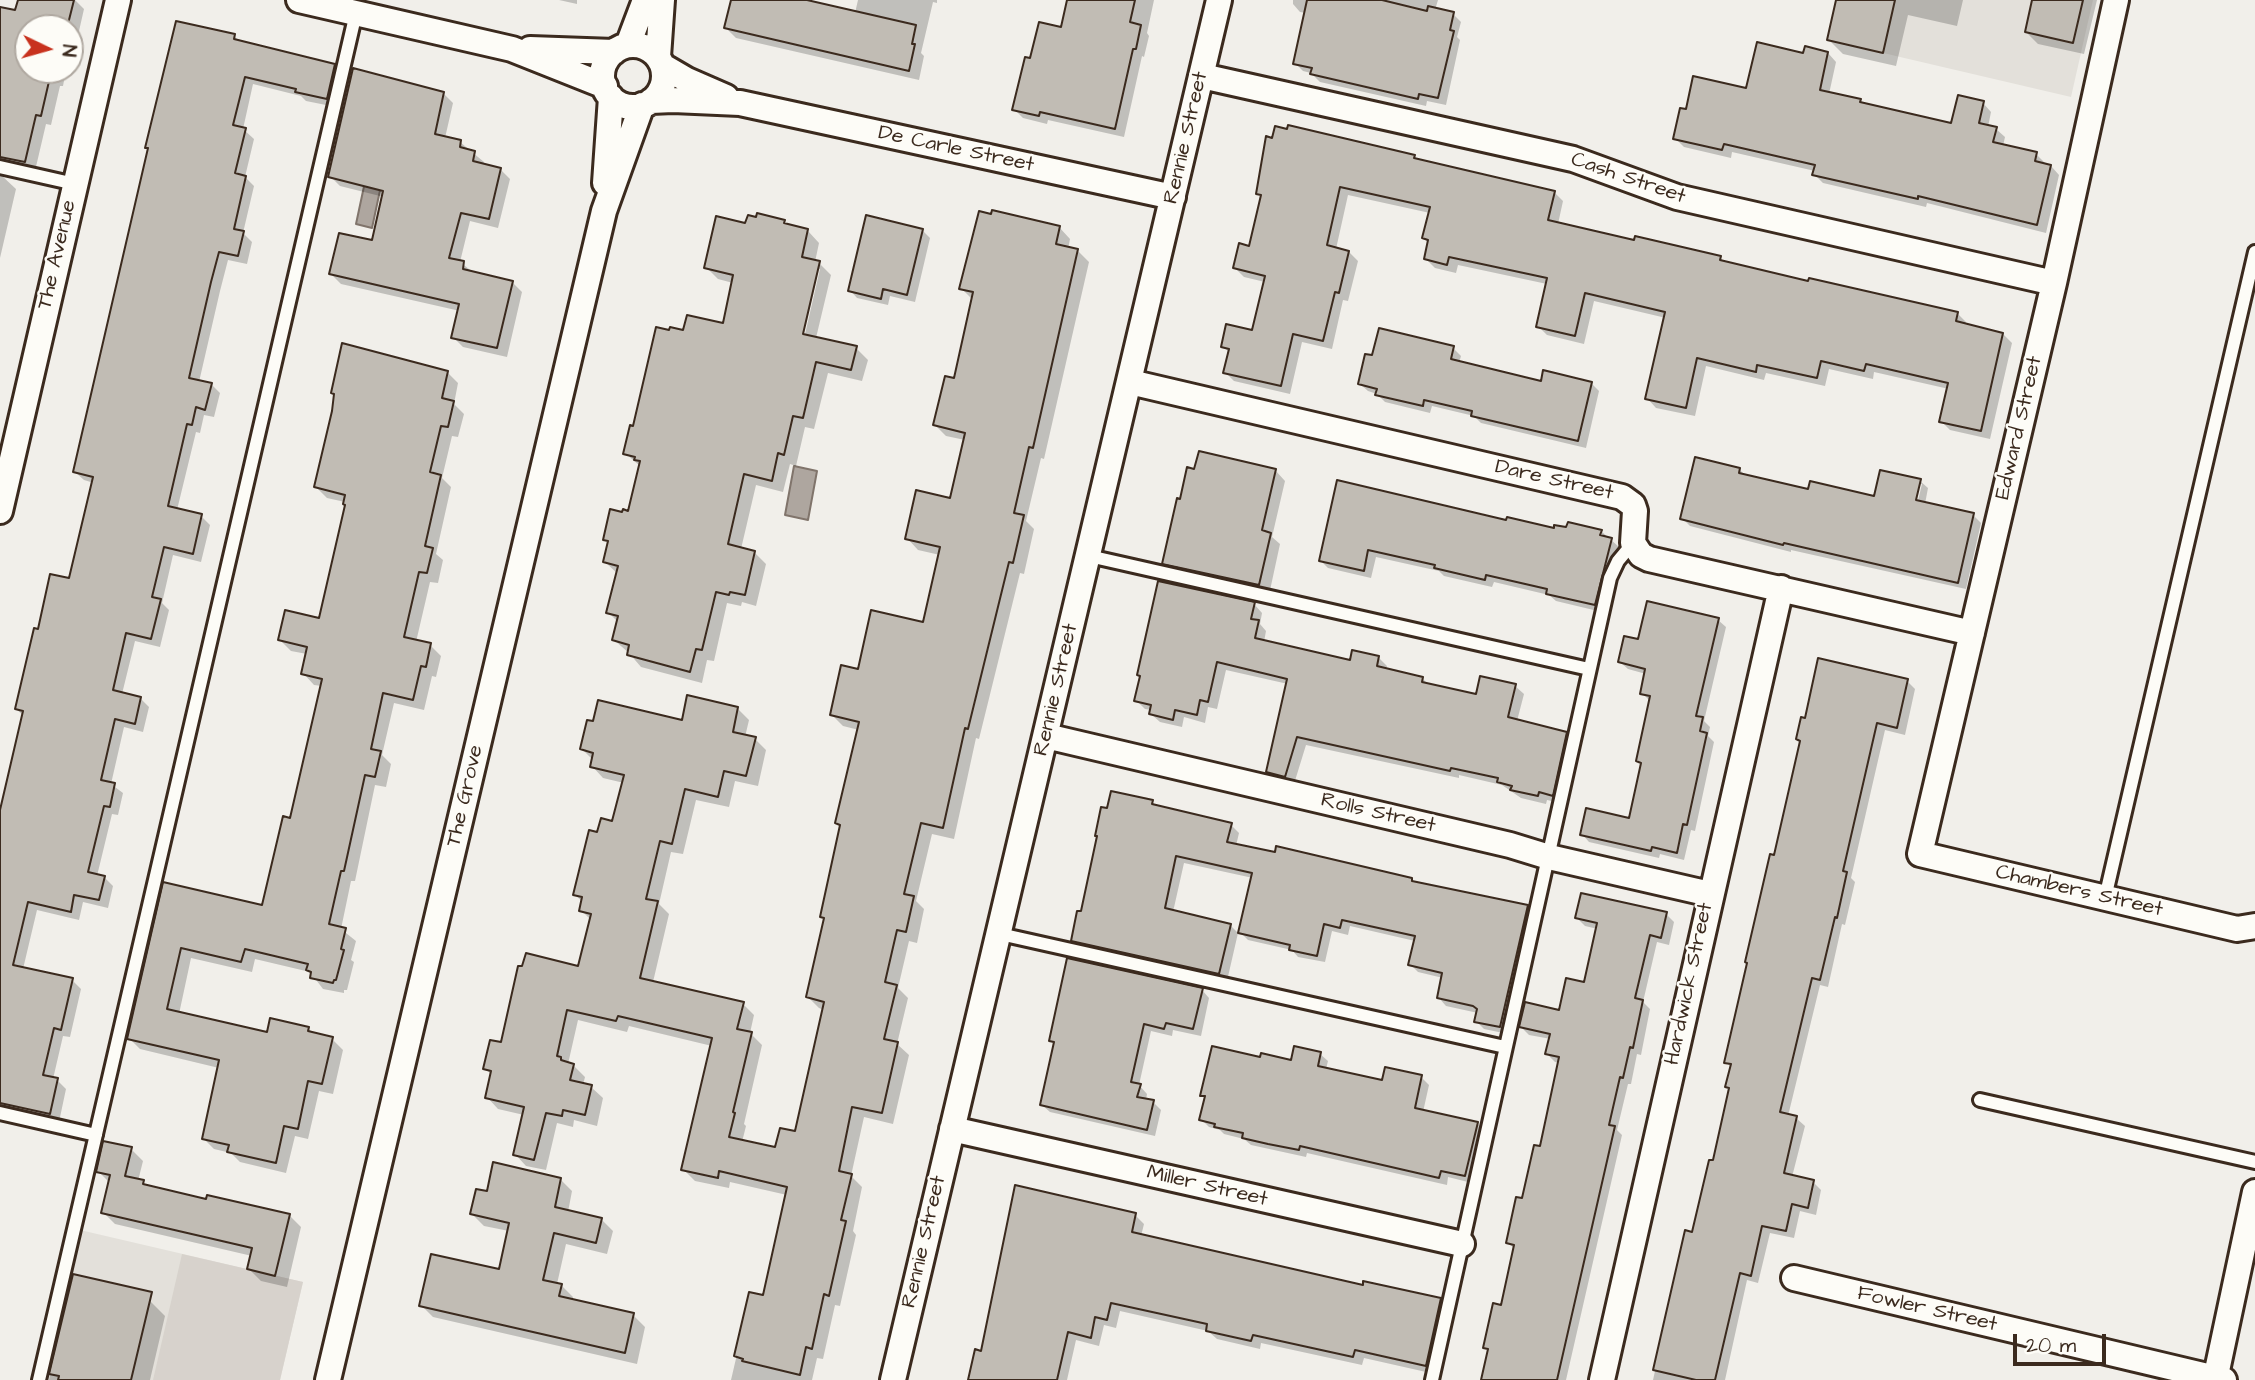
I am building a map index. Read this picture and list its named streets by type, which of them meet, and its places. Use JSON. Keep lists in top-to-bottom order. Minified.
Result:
{"streets":{"street":["Rennie Street","De Carle Street","Cash Street","The Avenue","Edward Street","Dare Street","The Grove","Rolls Street","Chambers Street","Hardwick Street","Miller Street","Fowler Street"]},"crossings":[["Rennie Street","De Carle Street"],["Rennie Street","Cash Street"],["Rennie Street","Dare Street"],["Rennie Street","Rolls Street"],["Rennie Street","Miller Street"],["De Carle Street","The Grove"],["Cash Street","Edward Street"],["Edward Street","Chambers Street"],["Rolls Street","Hardwick Street"]],"scale_bar":"20 m","north":"right"}
